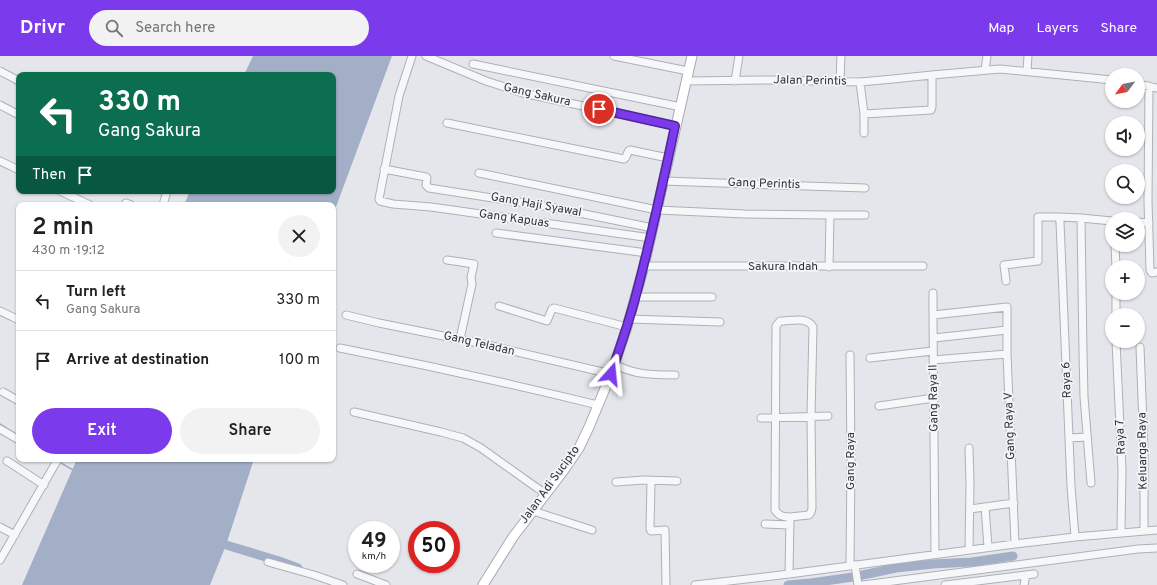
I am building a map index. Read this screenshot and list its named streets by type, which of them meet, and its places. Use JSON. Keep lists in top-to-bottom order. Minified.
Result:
{"streets":{"main road":["Jalan Adi Sucipto"],"street":["Jalan Perintis","Gang Sakura","Gang Perintis","Gang Haji Syawal","Gang Kapuas","Sakura Indah","Gang Teladan","Raya 6","Gang Raya II","Gang Raya V","Raya 7","Keluarga Raya","Gang Raya"]},"crossings":[["Jalan Perintis","Jalan Adi Sucipto"],["Gang Sakura","Jalan Adi Sucipto"],["Gang Perintis","Jalan Adi Sucipto"],["Gang Haji Syawal","Gang Kapuas"],["Gang Haji Syawal","Jalan Adi Sucipto"],["Gang Kapuas","Jalan Adi Sucipto"],["Sakura Indah","Jalan Adi Sucipto"],["Gang Teladan","Jalan Adi Sucipto"],["Gang Raya II","Gang Raya V"]],"north":"bottom left","page":{"header":"Drivr","search":"Search here","nav":["Map","Layers","Share"],"map_buttons":["+","−"],"turn":["330 m","Gang Sakura"],"then":"Then","heading":["2 min","430 m · 19:12"],"list":[{"name":"Turn left","note":"Gang Sakura","value":"330 m"},{"name":"Arrive at destination","value":"100 m"}],"buttons":["Exit","Share"],"speed":"49 km/h","limit":"50"}}
